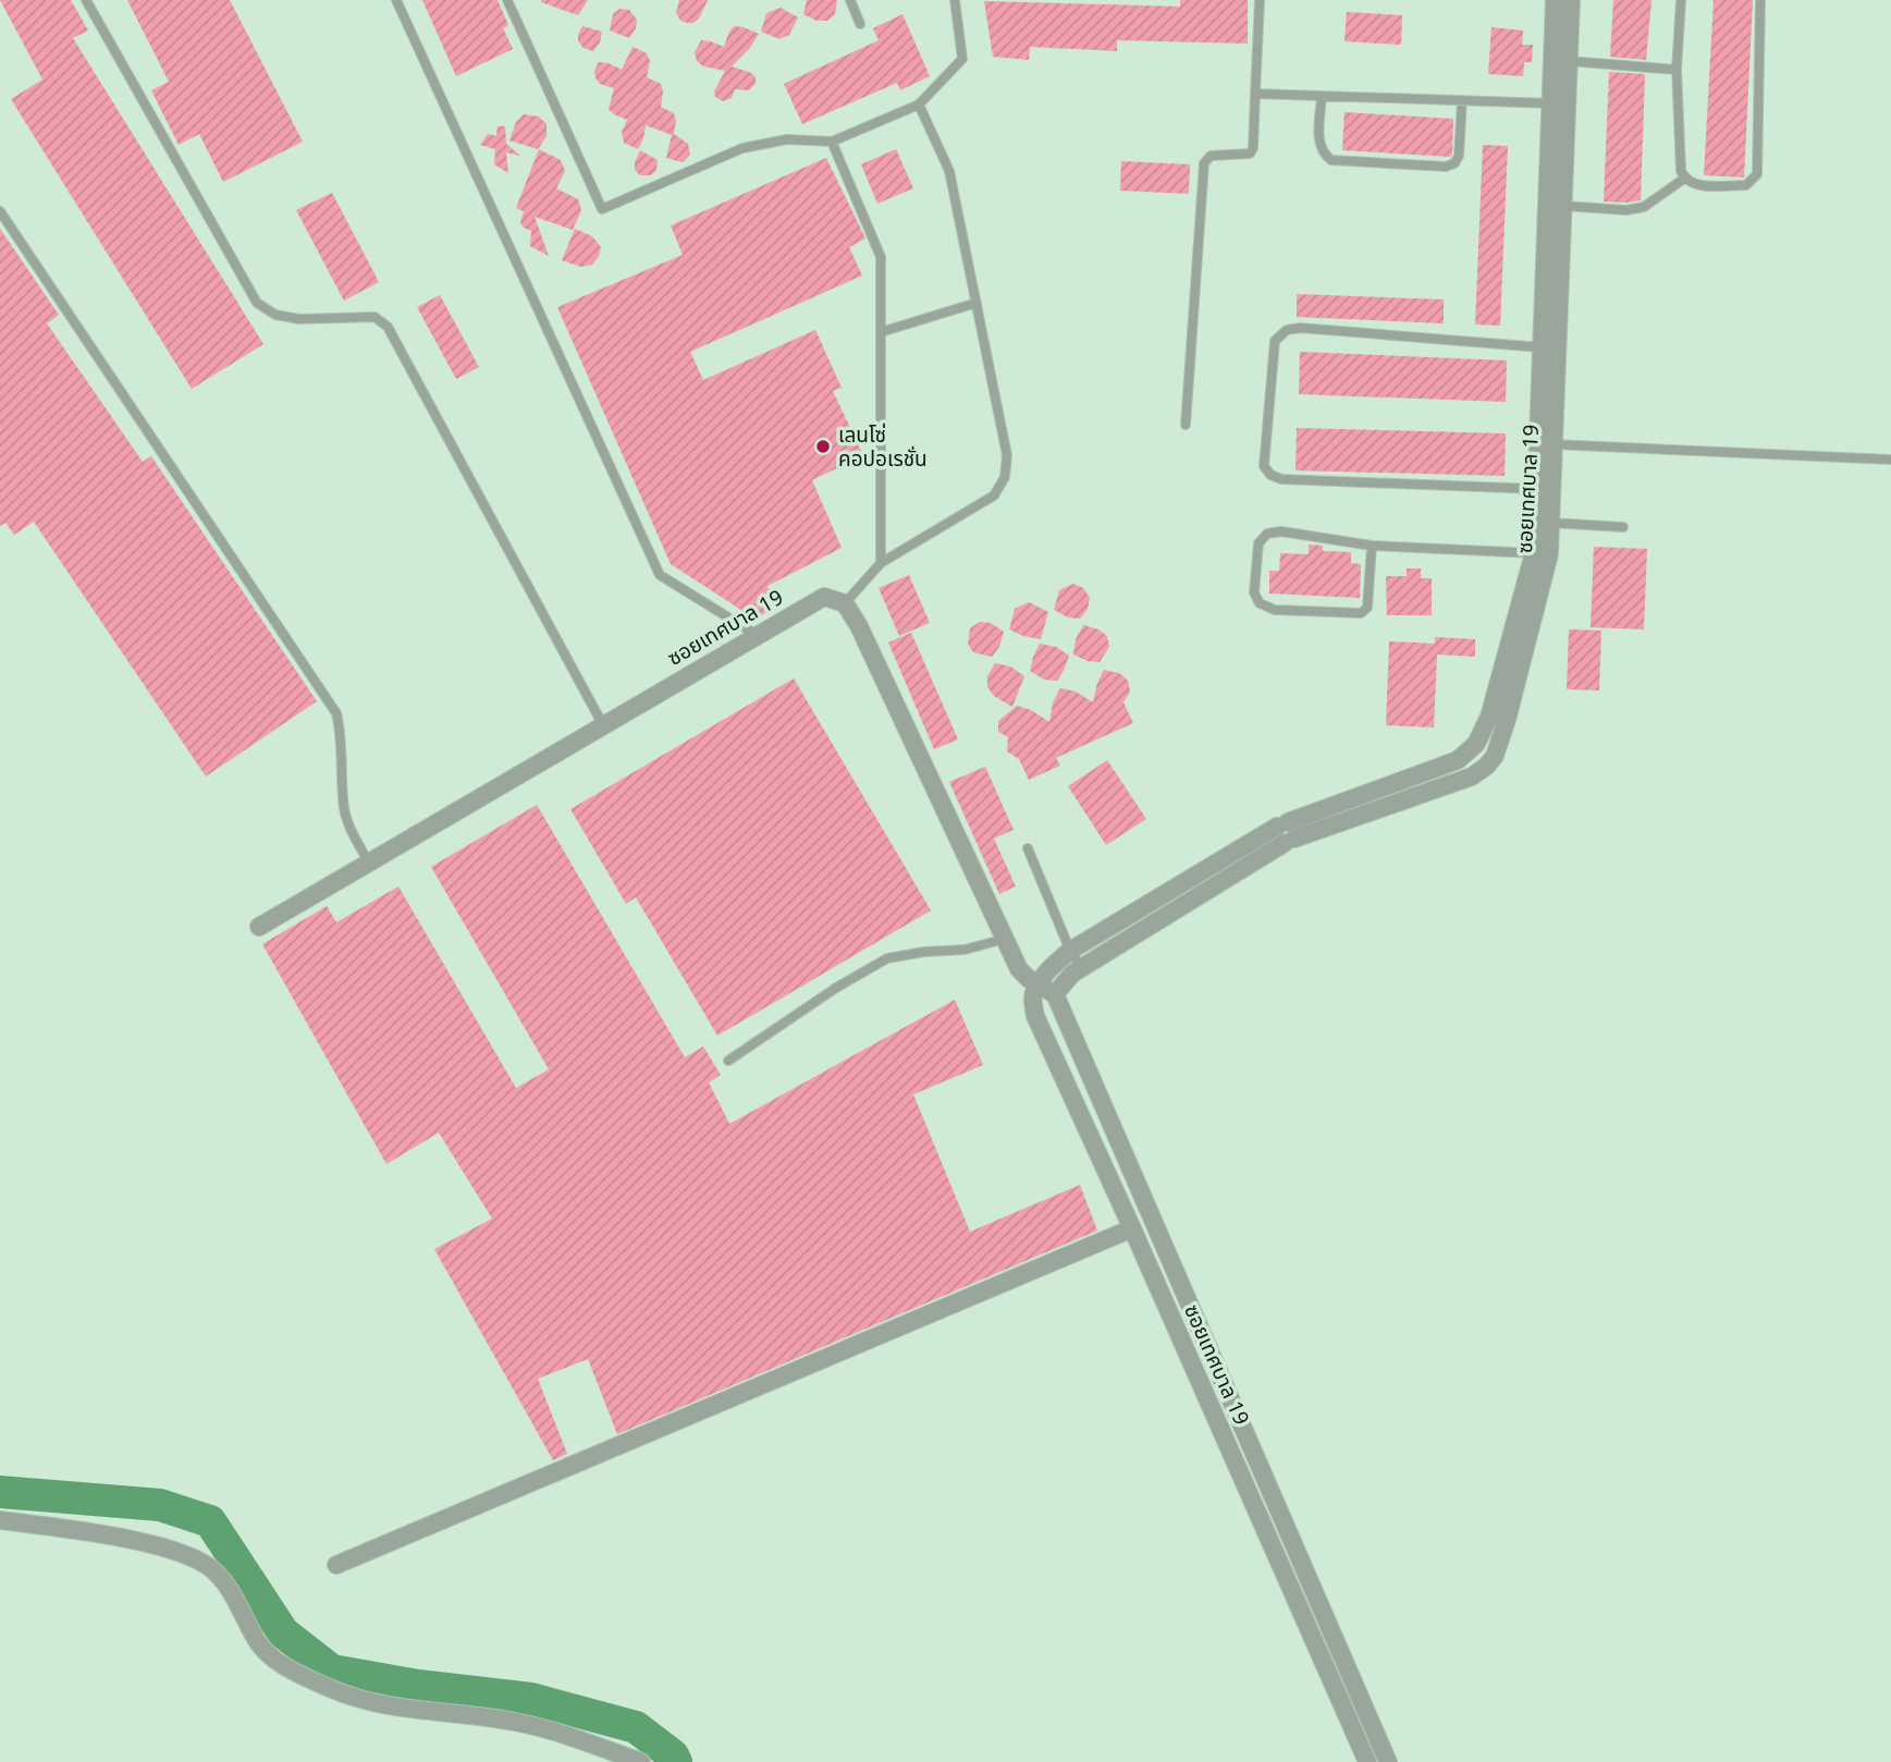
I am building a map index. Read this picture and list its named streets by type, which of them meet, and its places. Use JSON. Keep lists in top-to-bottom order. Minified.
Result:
{"streets":{"street":["ซอยเทศบาล 19"]},"places":["เลนโซ่ คอปอเรชั่น"]}
